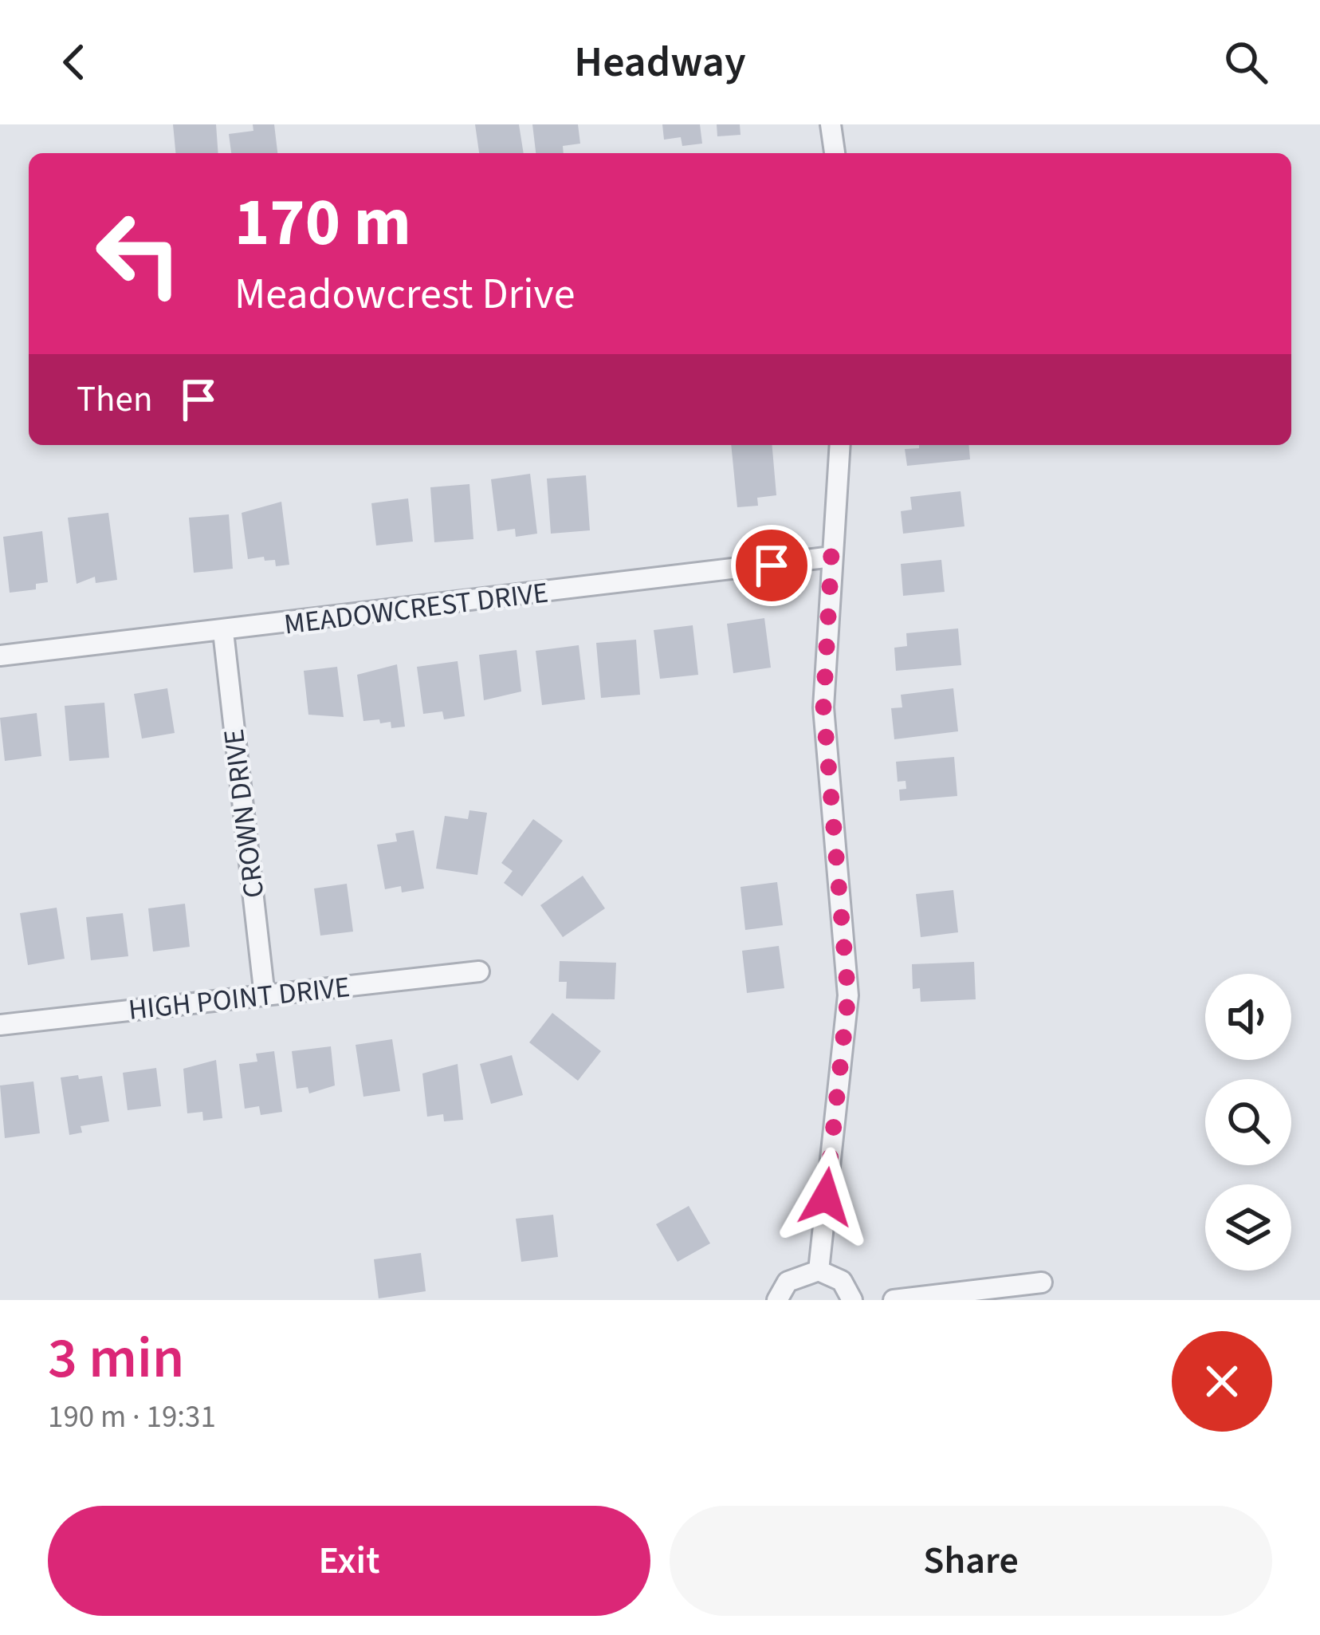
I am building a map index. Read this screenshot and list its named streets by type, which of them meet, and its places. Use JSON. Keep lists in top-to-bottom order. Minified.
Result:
{"streets":{"street":["MEADOWCREST DRIVE","CROWN DRIVE","HIGH POINT DRIVE"]},"crossings":[["MEADOWCREST DRIVE","CROWN DRIVE"],["CROWN DRIVE","HIGH POINT DRIVE"]],"page":{"header":"Headway","turn":["170 m","Meadowcrest Drive"],"then":"Then","heading":["3 min","190 m · 19:31"],"buttons":["Exit","Share"]}}
